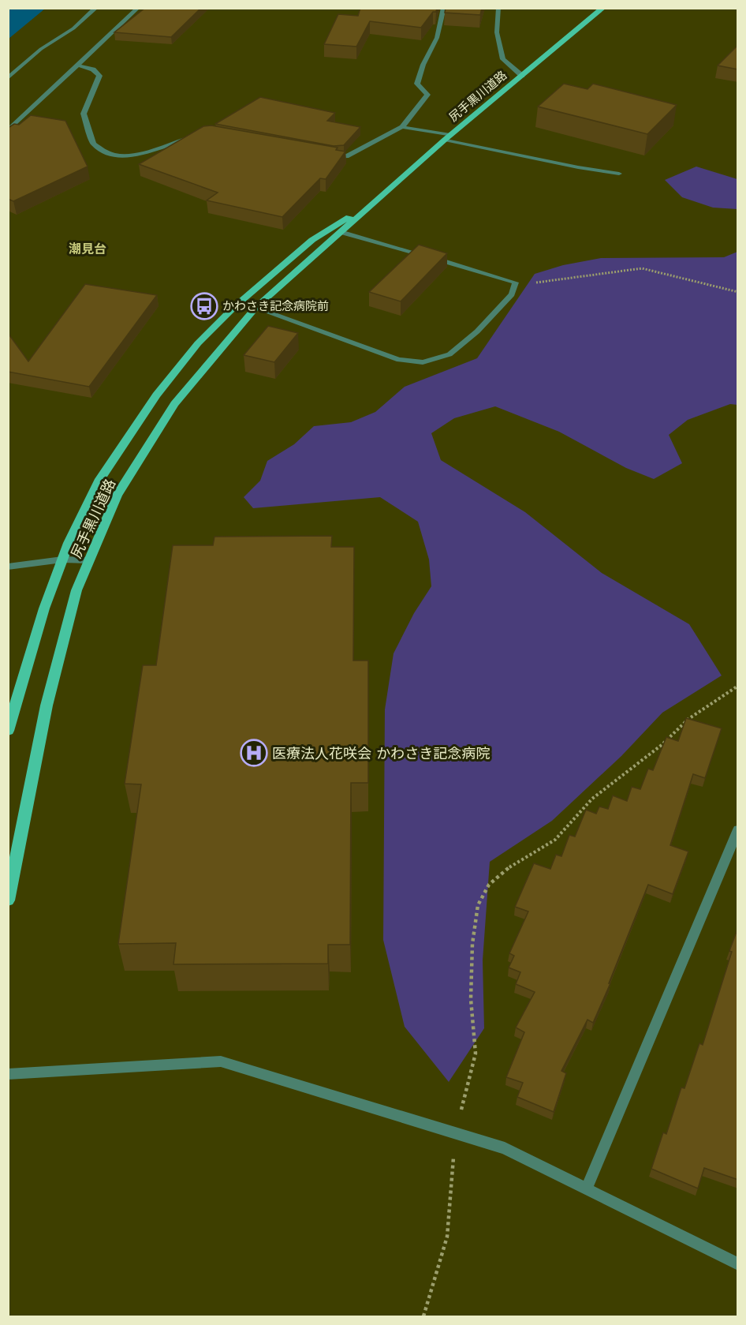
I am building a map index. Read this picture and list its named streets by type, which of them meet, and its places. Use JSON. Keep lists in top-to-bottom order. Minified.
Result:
{"streets":{"main road":["尻手黒川道路"]},"districts":["潮見台"],"places":{"bus stop":["かわさき記念病院前"],"hospital":["医療法人花咲会 かわさき記念病院"]}}
